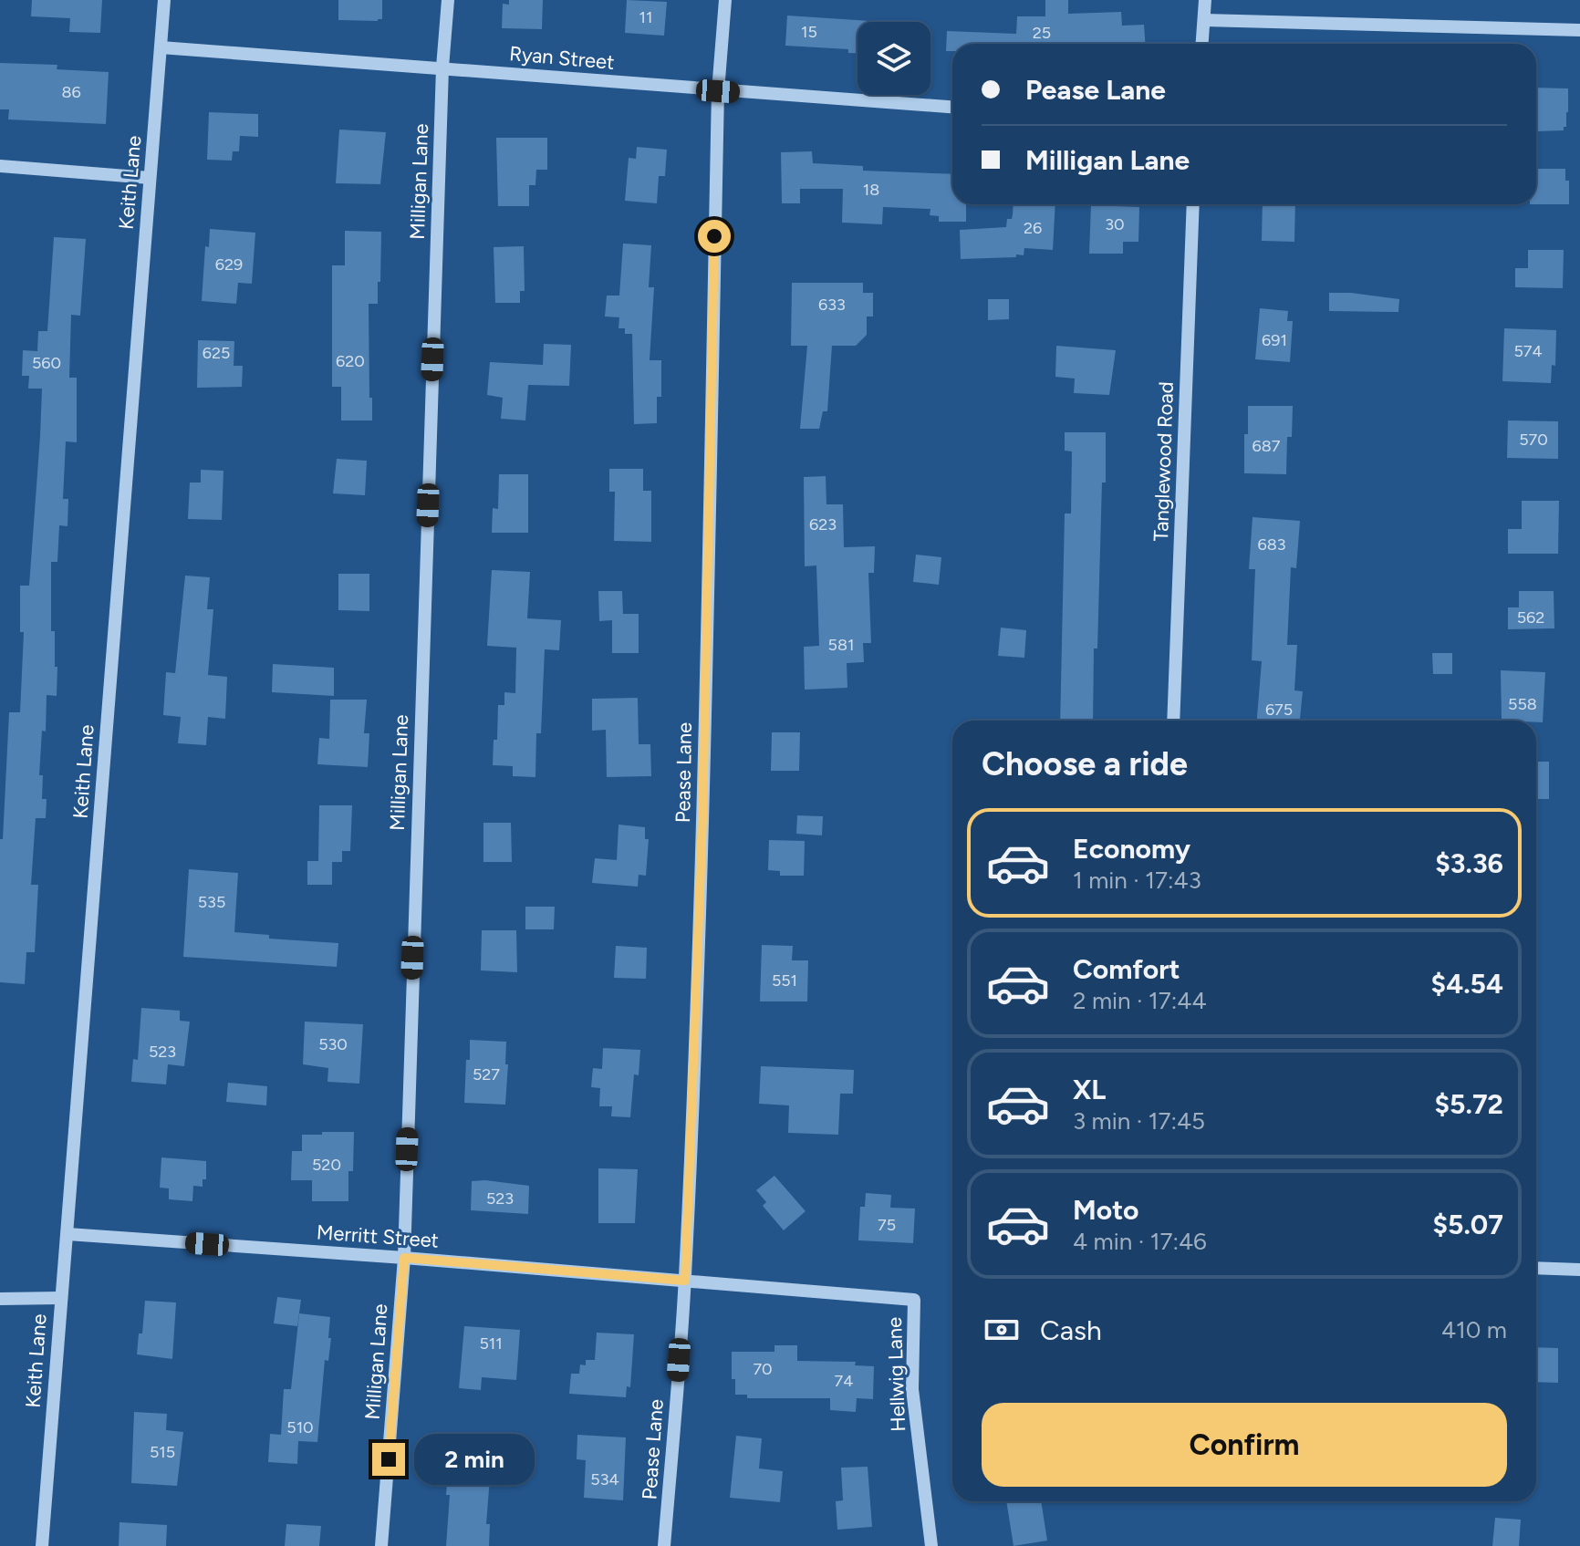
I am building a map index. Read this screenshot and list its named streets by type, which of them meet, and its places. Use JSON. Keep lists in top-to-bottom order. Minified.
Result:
{"streets":{"street":["Ryan Street","Milligan Lane","Keith Lane","Tanglewood Road","Pease Lane","Merritt Street","Hellwig Lane"]},"crossings":[["Ryan Street","Milligan Lane"],["Ryan Street","Keith Lane"],["Ryan Street","Pease Lane"],["Milligan Lane","Merritt Street"],["Keith Lane","Merritt Street"],["Pease Lane","Merritt Street"],["Pease Lane","Hellwig Lane"],["Merritt Street","Hellwig Lane"]],"house_numbers":["11","15","25","86","18","30","26","629","633","691","574","625","620","560","570","687","623","683","562","581","558","675","535","551","530","523","527","520","523","75","511","70","74","510","515","534"],"page":{"banner":["Pease Lane","Milligan Lane"],"heading":"Choose a ride","list":[{"name":"Economy","note":"1 min · 17:43","value":"$3.36"},{"name":"Comfort","note":"2 min · 17:44","value":"$4.54"},{"name":"XL","note":"3 min · 17:45","value":"$5.72"},{"name":"Moto","note":"4 min · 17:46","value":"$5.07"}],"pay":["Cash","410 m"],"buttons":"Confirm","bubble":"2 min"}}
